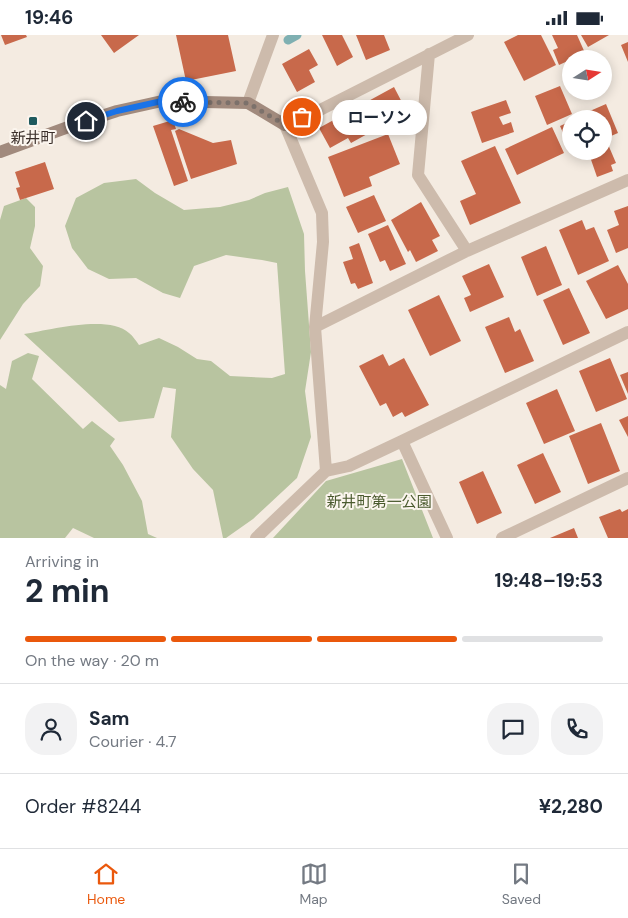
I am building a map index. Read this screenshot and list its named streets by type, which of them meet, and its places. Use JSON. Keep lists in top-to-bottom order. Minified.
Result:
{"parks":["新井町第一公園"],"places":{"other":["ローソン"],"transit":["新井町"]},"north":"right","page":{"status":"19:46","bubble":"ローソン","heading":["2 min","Arriving in","19:48–19:53"],"panel":["Sam","Courier · 4.7","Order #8244","¥2,280"],"bar":"On the way · 20 m","tabs":["Home","Map","Saved"]}}
